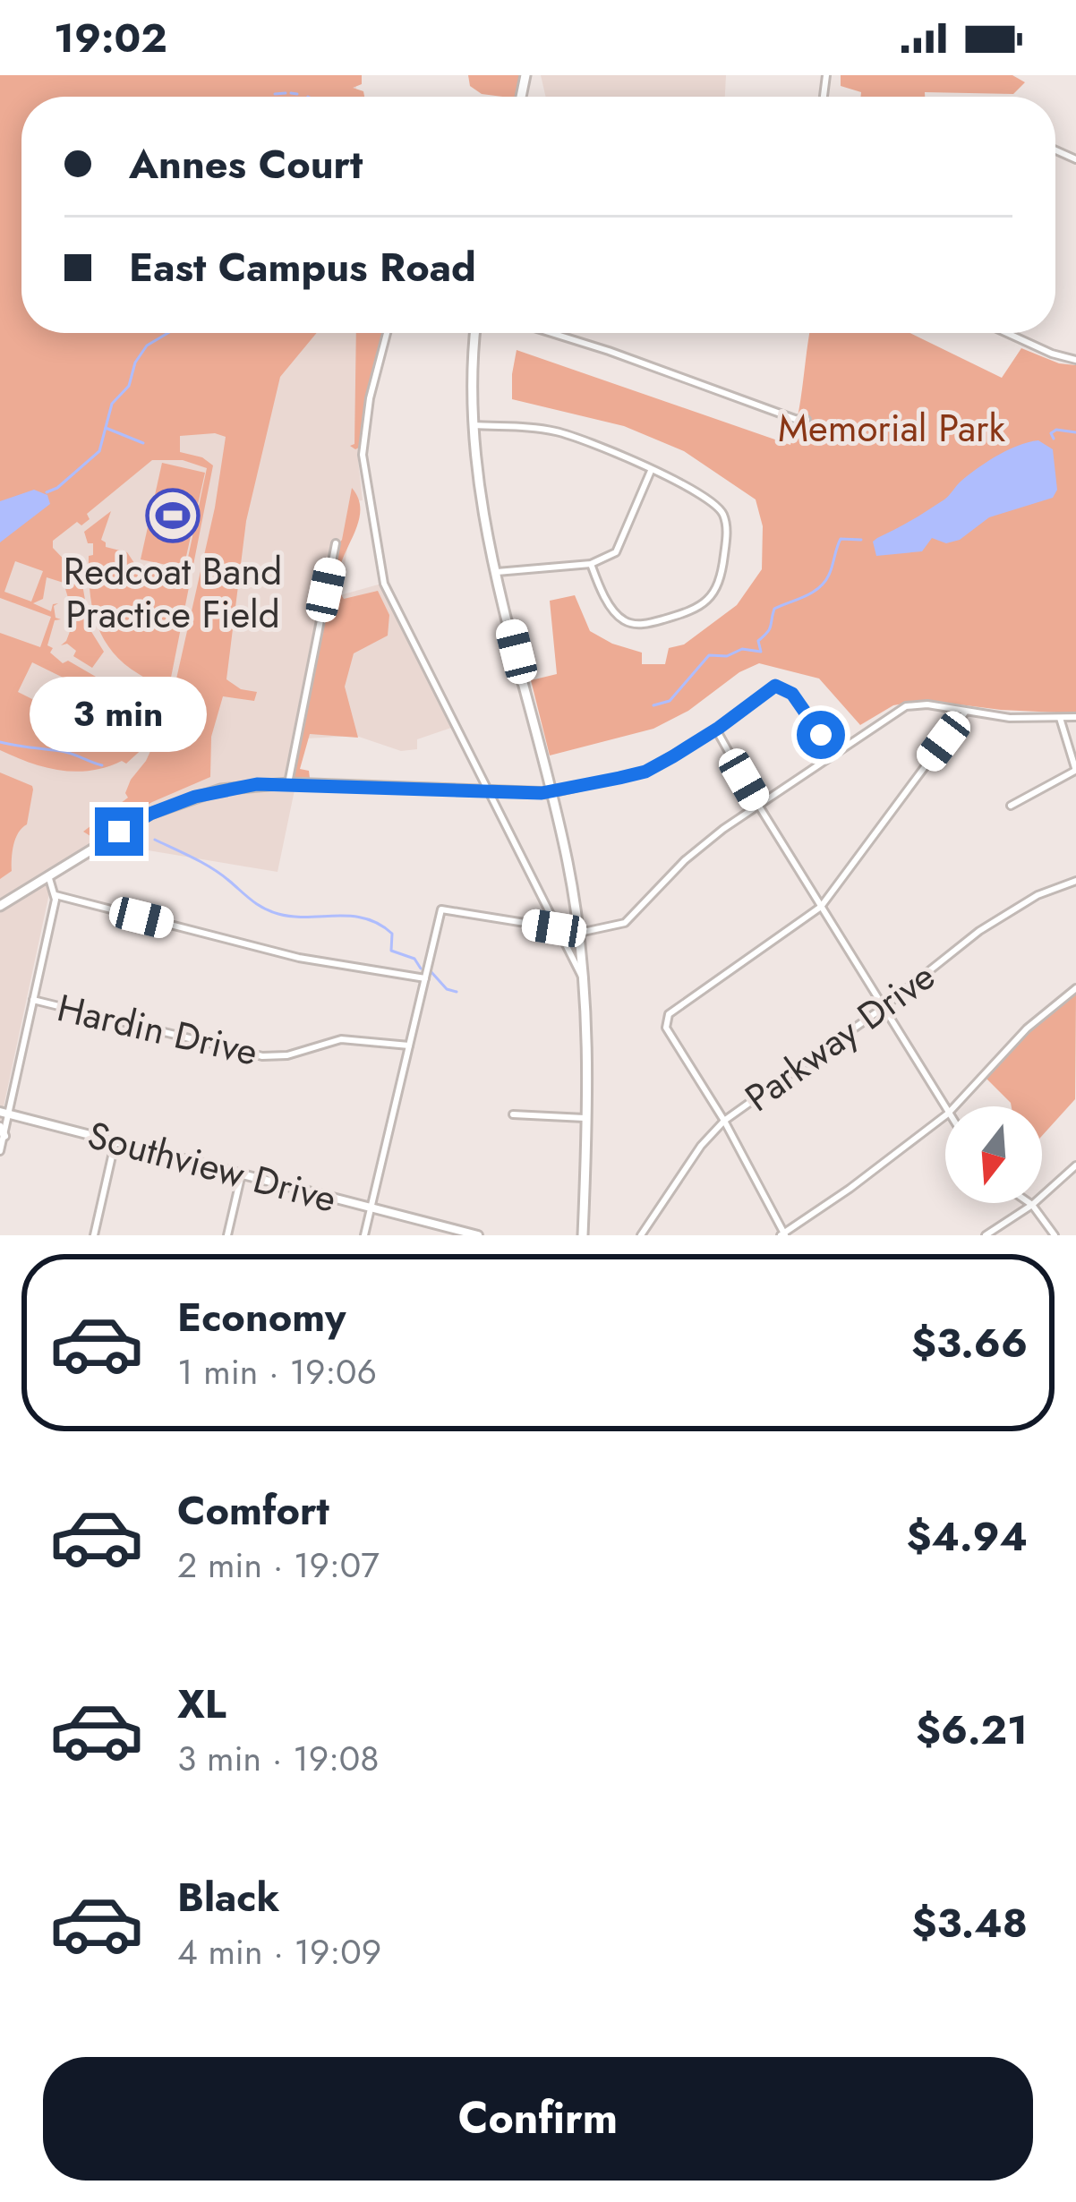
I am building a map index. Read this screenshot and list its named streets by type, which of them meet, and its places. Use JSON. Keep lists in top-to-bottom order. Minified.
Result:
{"streets":{"street":["Hardin Drive","Parkway Drive","Southview Drive"]},"parks":["Memorial Park"],"places":{"sports":["Redcoat Band Practice Field"]},"north":"bottom","page":{"status":"19:02","banner":["Annes Court","East Campus Road"],"bubble":"3 min","list":[{"name":"Economy","note":"1 min · 19:06","value":"$3.66"},{"name":"Comfort","note":"2 min · 19:07","value":"$4.94"},{"name":"XL","note":"3 min · 19:08","value":"$6.21"},{"name":"Black","note":"4 min · 19:09","value":"$3.48"}],"buttons":"Confirm"}}
